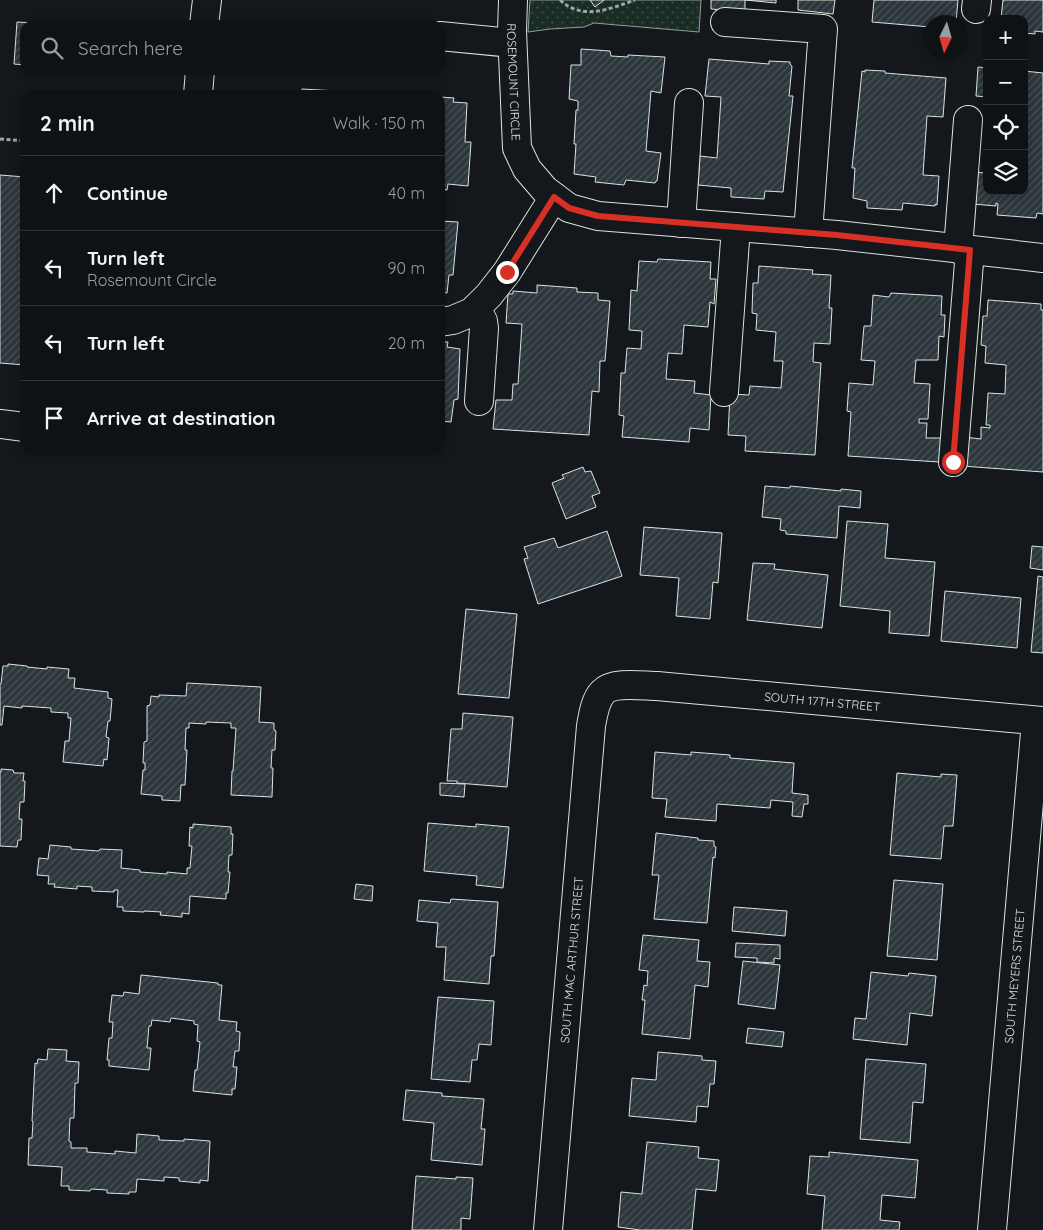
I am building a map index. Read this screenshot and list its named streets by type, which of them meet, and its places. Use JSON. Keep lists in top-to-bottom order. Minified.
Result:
{"streets":{"street":["ROSEMOUNT CIRCLE","SOUTH 17TH STREET","SOUTH MAC ARTHUR STREET","SOUTH MEYERS STREET"]},"crossings":[["SOUTH 17TH STREET","SOUTH MAC ARTHUR STREET"],["SOUTH 17TH STREET","SOUTH MEYERS STREET"]],"north":"bottom","page":{"map_buttons":["+","−"],"search":"Search here","heading":["2 min","Walk · 150 m"],"list":[["Continue","40 m"],["Turn left","Rosemount Circle","90 m"],["Turn left","20 m"],"Arrive at destination"]}}
